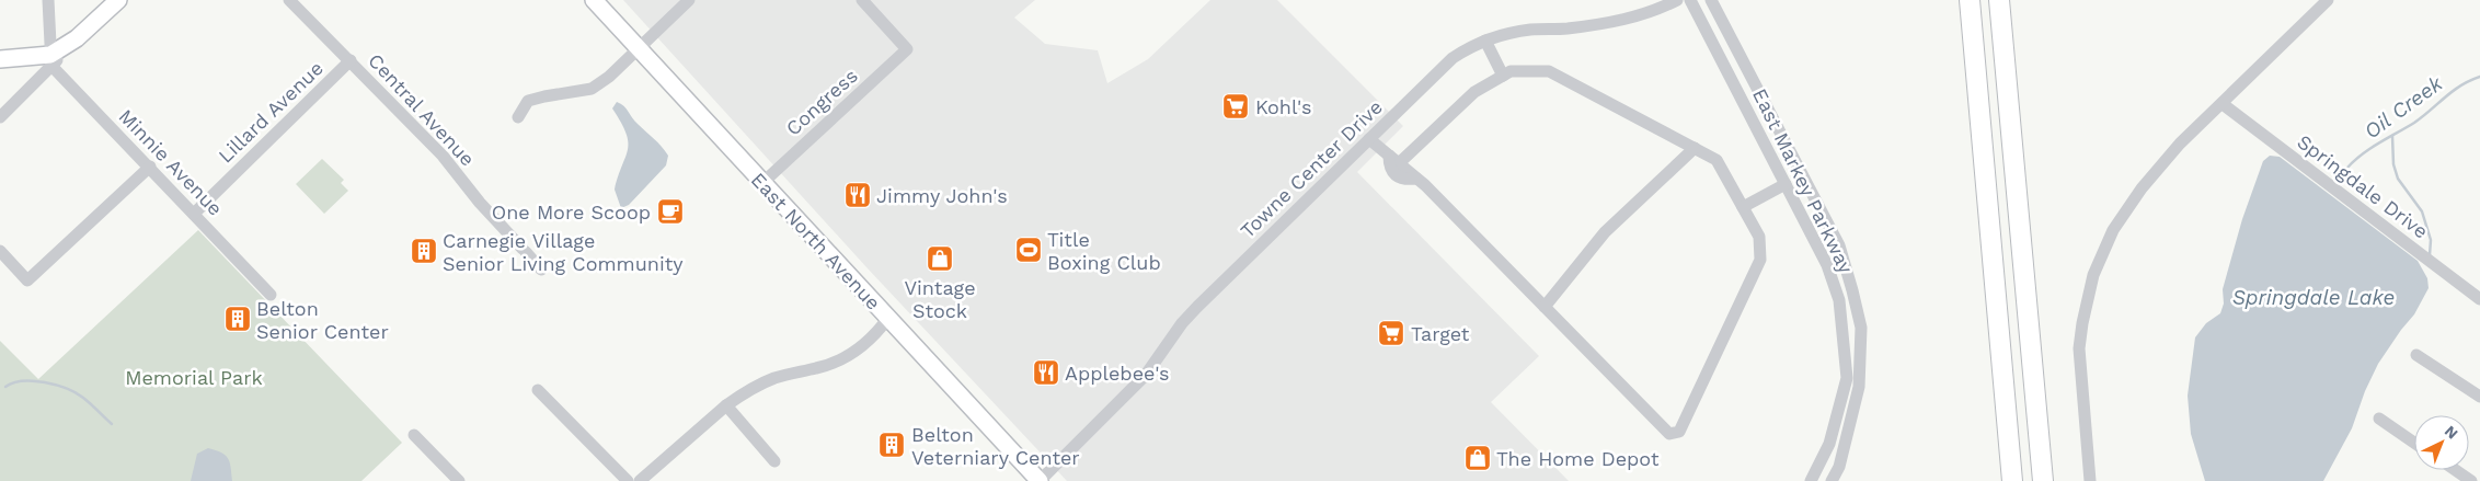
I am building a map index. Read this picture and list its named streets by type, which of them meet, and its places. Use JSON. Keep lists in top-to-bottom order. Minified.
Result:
{"streets":{"main road":["East North Avenue"],"street":["Congress","Central Avenue","Lillard Avenue","Minnie Avenue","Towne Center Drive","East Markey Parkway","Springdale Drive"]},"crossings":[["Congress","East North Avenue"],["Central Avenue","Lillard Avenue"],["Lillard Avenue","Minnie Avenue"],["Towne Center Drive","East North Avenue"]],"water":["Oil Creek","Springdale Lake"],"parks":["Memorial Park"],"places":{"supermarket":["Kohl's","Target"],"restaurant":["Jimmy John's","Applebee's"],"cafe":["One More Scoop"],"sports":["Title Boxing Club"],"building":["Carnegie Village Senior Living Community","Belton Senior Center","Belton Veterniary Center"],"shop":["Vintage Stock","The Home Depot"]},"north":"top right"}
